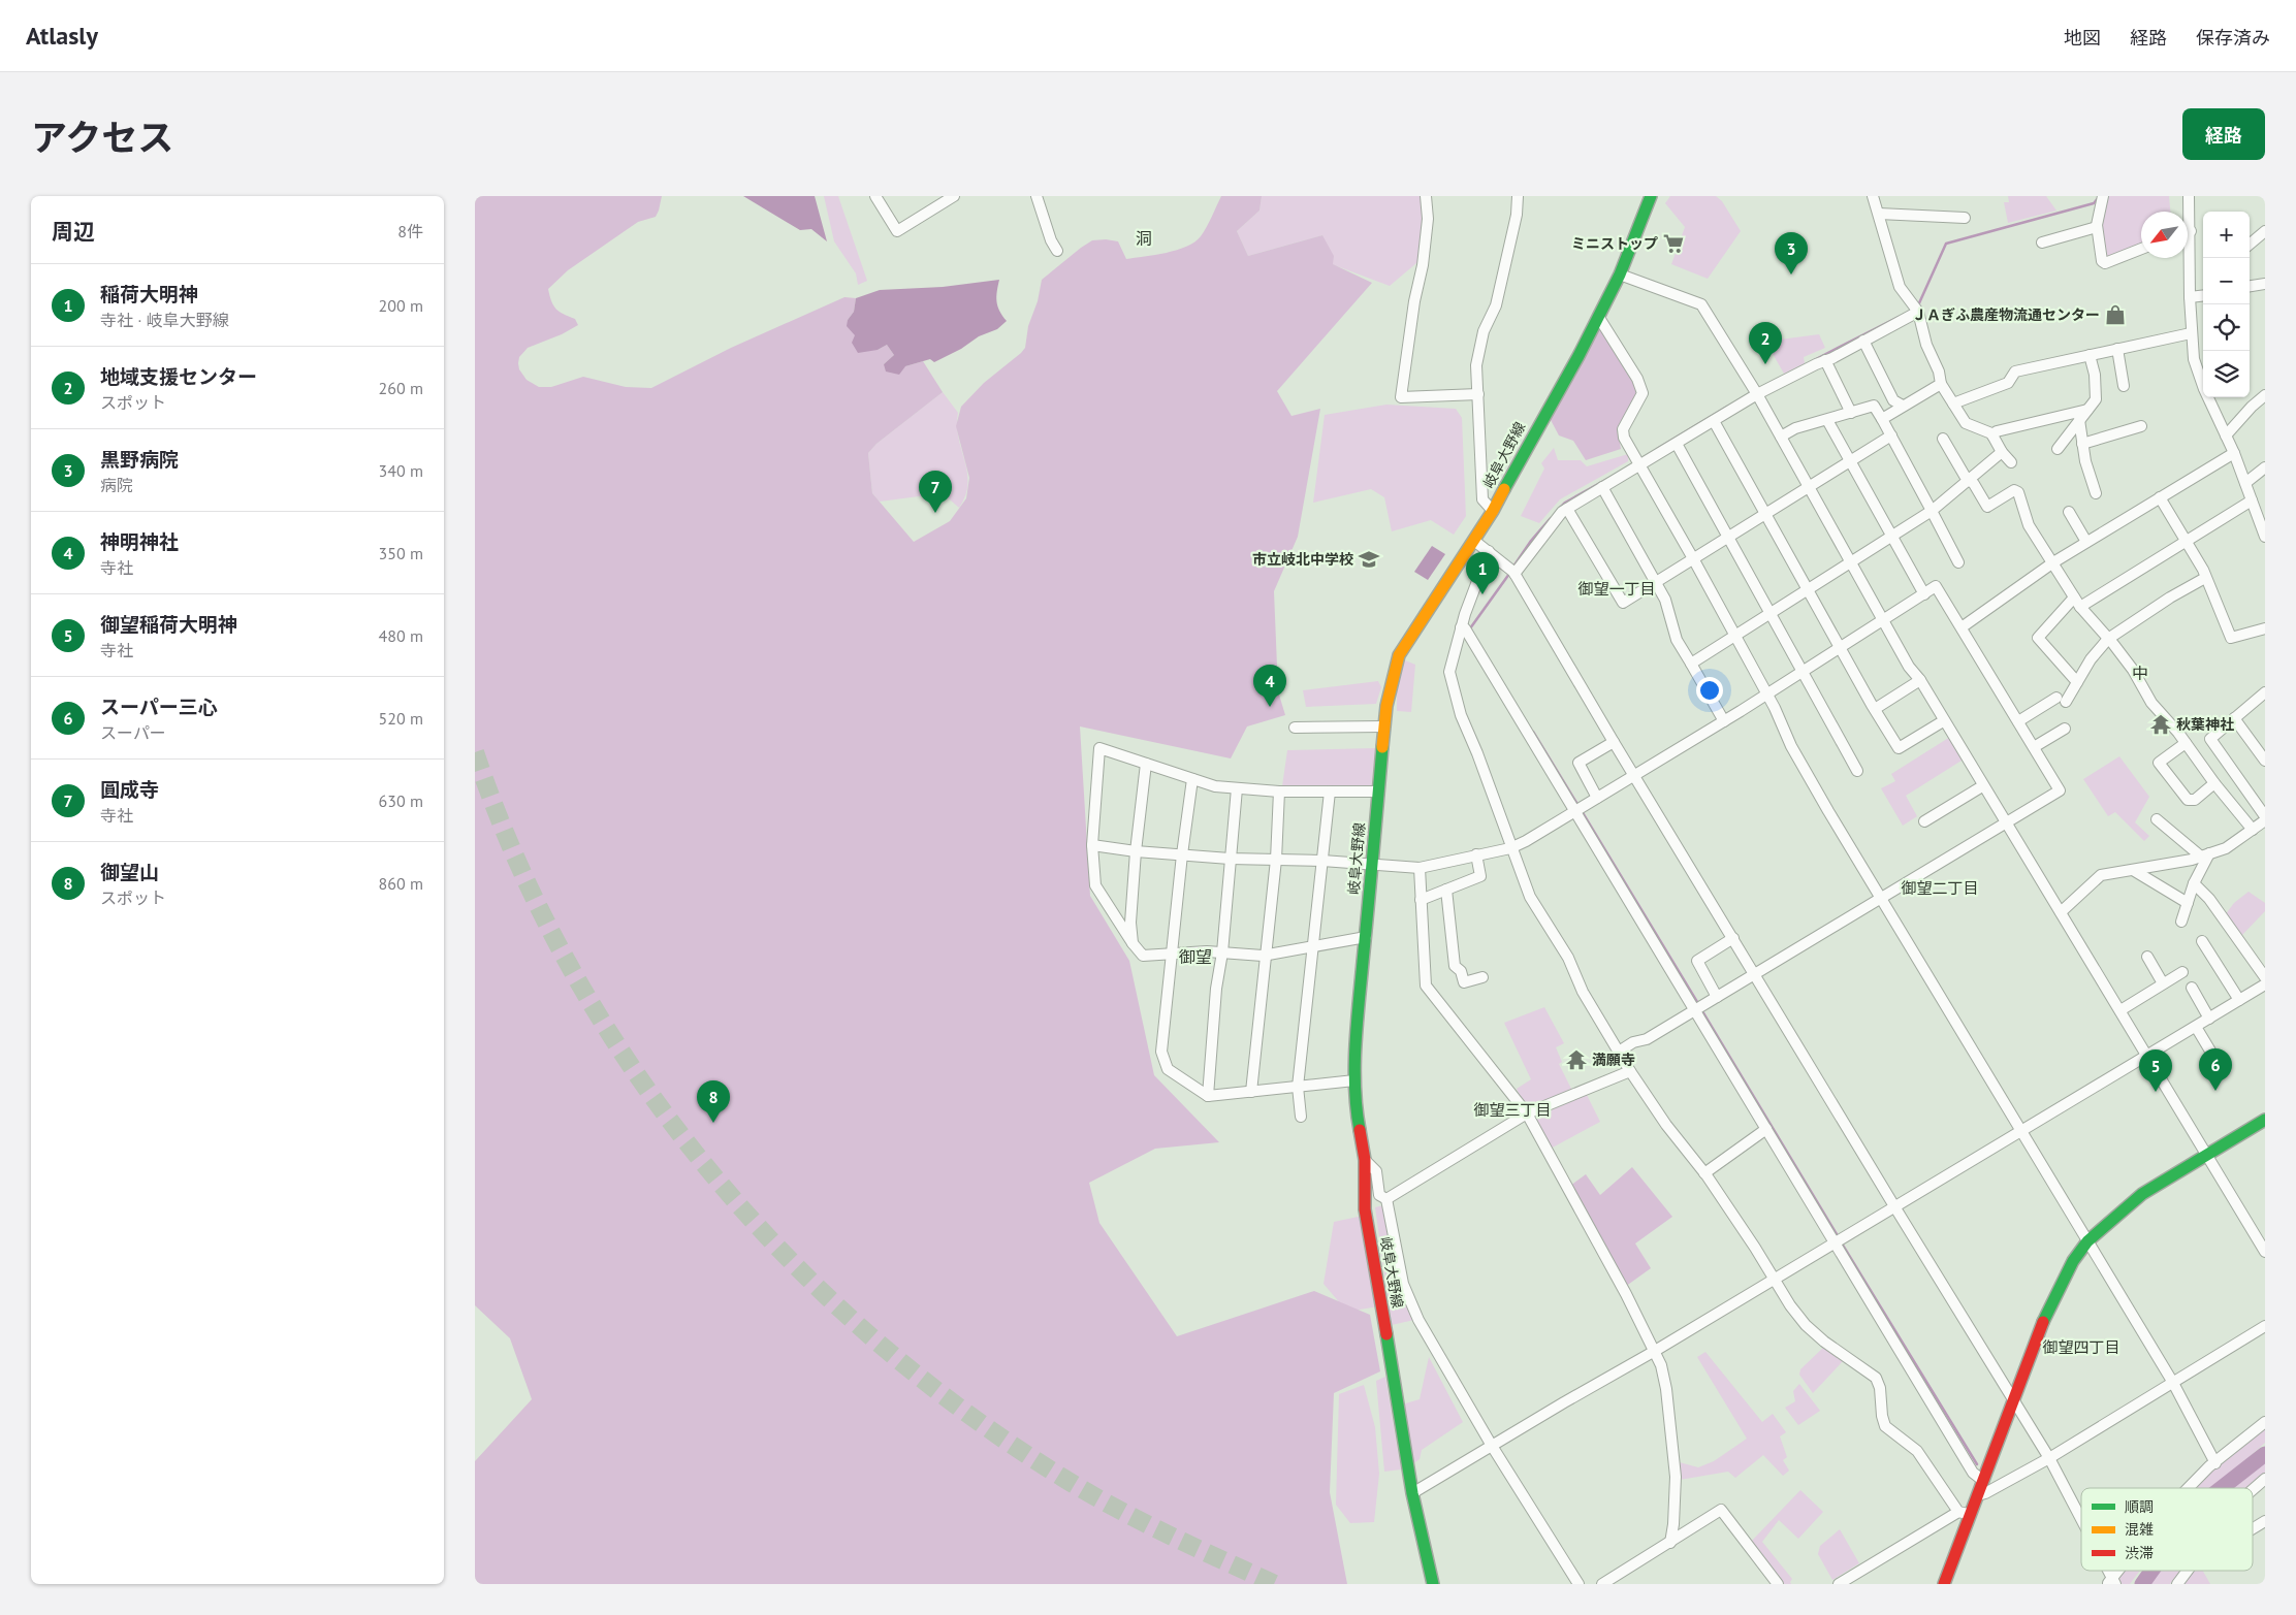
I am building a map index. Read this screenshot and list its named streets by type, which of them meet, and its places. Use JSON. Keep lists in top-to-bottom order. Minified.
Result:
{"streets":{"main road":["岐阜大野線"]},"districts":["洞","御望一丁目","中","御望二丁目","御望","御望三丁目","御望四丁目"],"places":{"supermarket":["ミニストップ"],"shop":["ＪＡぎふ農産物流通センター"],"school or university":["市立岐北中学校"],"temple":["秋葉神社","満願寺"]},"legend":["順調","混雑","渋滞"],"north":"bottom left","page":{"header":"Atlasly","nav":["地図","経路","保存済み"],"title":"アクセス","buttons":"経路","heading":["周辺","8件"],"map_buttons":["+","−"],"pins":["3","2","7","1","4","6","5","8"],"list":[{"mark":"1","name":"稲荷大明神","note":"寺社 · 岐阜大野線","value":"200 m"},{"mark":"2","name":"地域支援センター","note":"スポット","value":"260 m"},{"mark":"3","name":"黒野病院","note":"病院","value":"340 m"},{"mark":"4","name":"神明神社","note":"寺社","value":"350 m"},{"mark":"5","name":"御望稲荷大明神","note":"寺社","value":"480 m"},{"mark":"6","name":"スーパー三心","note":"スーパー","value":"520 m"},{"mark":"7","name":"圓成寺","note":"寺社","value":"630 m"},{"mark":"8","name":"御望山","note":"スポット","value":"860 m"}]}}
